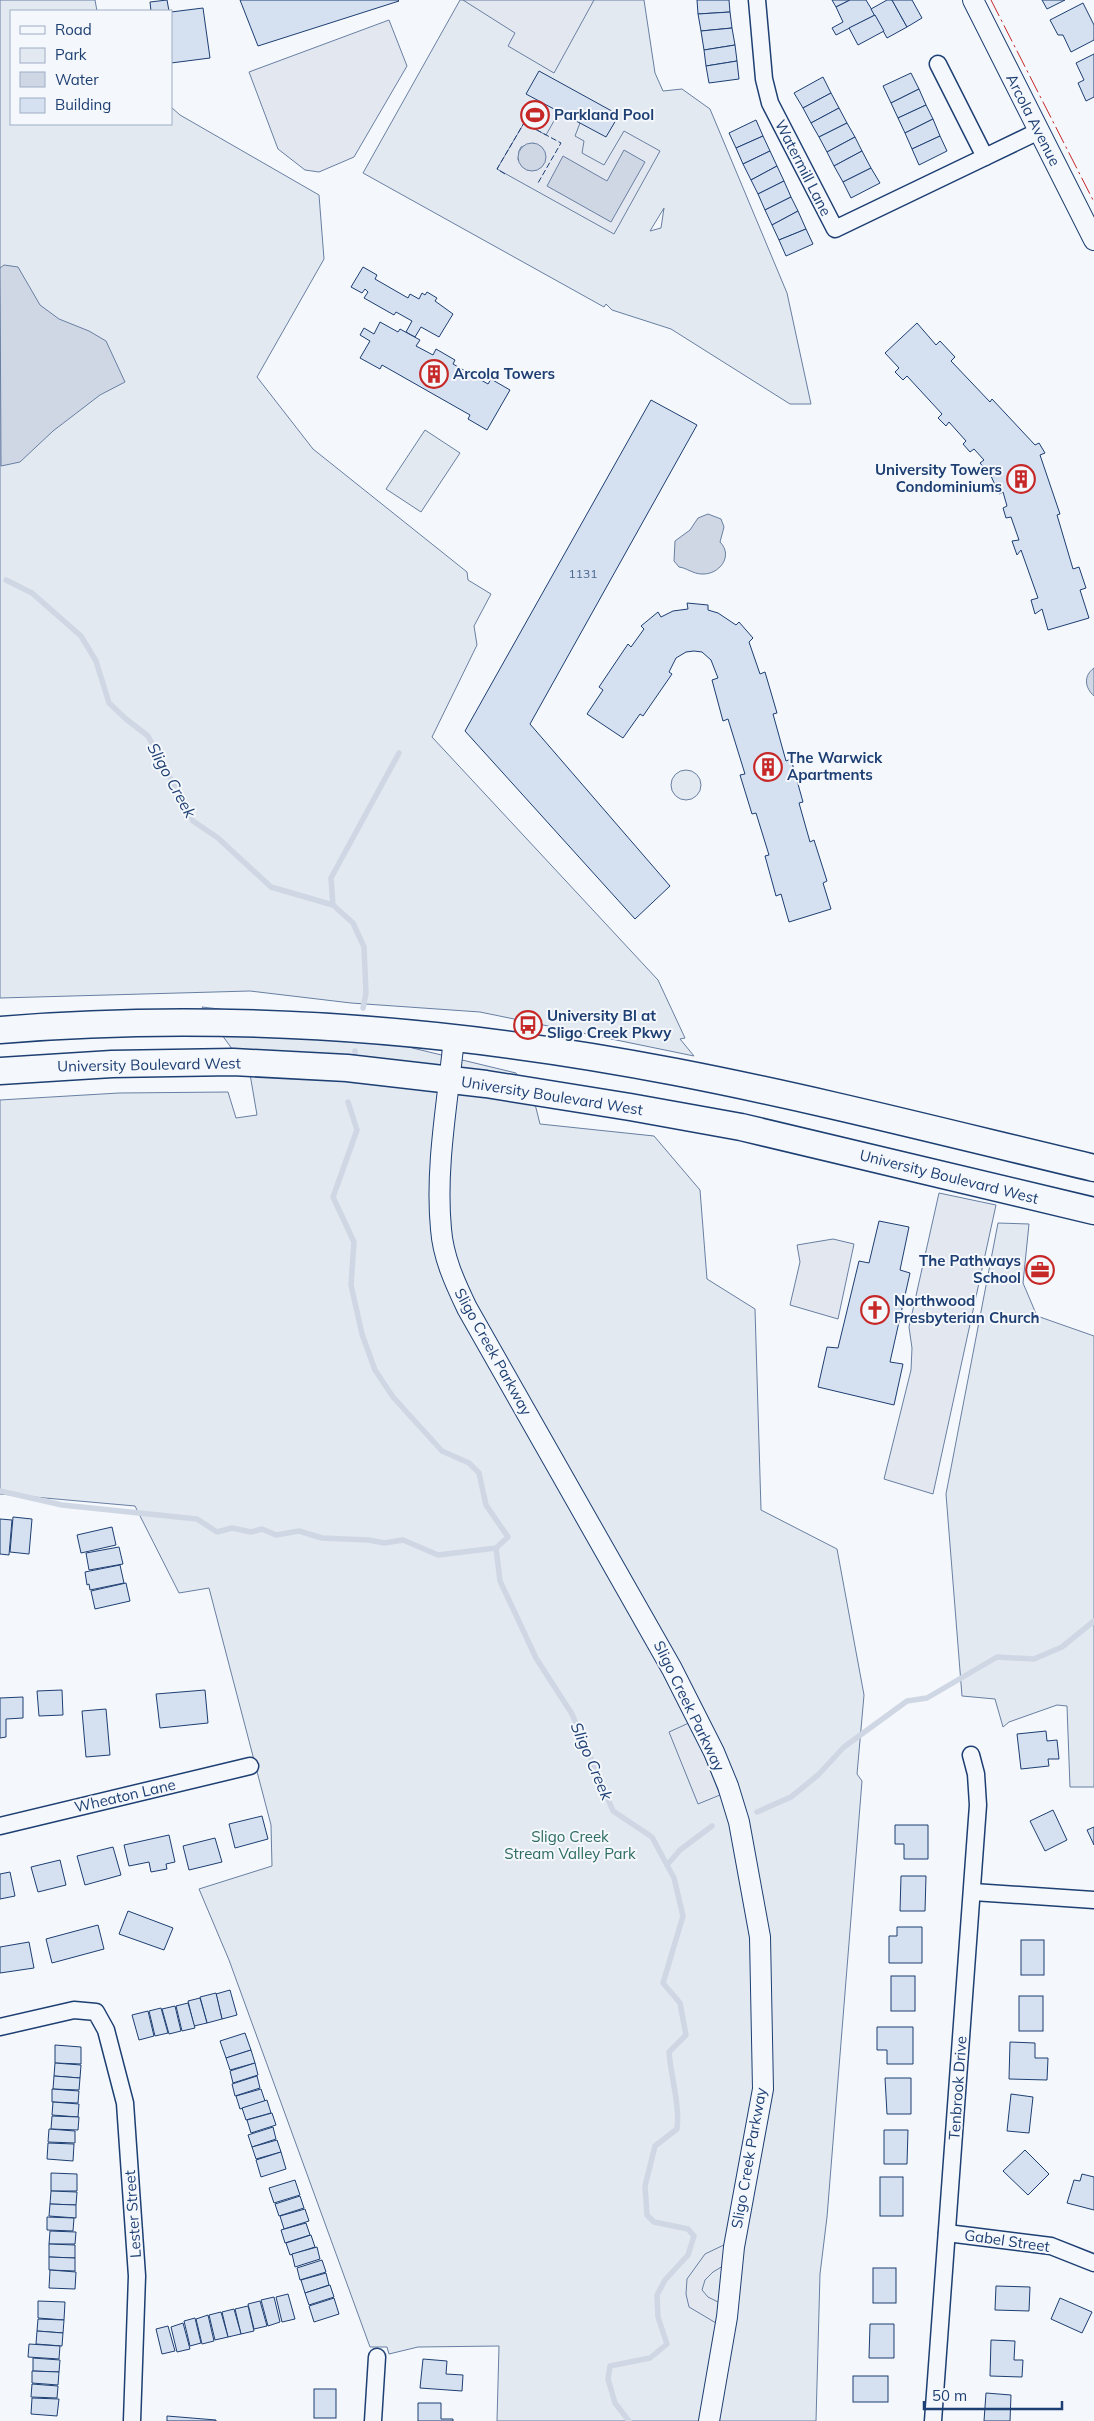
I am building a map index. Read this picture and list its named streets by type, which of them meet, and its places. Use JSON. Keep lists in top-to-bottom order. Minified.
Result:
{"streets":{"main road":["University Boulevard West"],"street":["Arcola Avenue","Watermill Lane","Sligo Creek Parkway","Wheaton Lane","Tenbrook Drive","Lester Street","Gabel Street"]},"crossings":[["Arcola Avenue","Watermill Lane"],["University Boulevard West","Sligo Creek Parkway"],["Tenbrook Drive","Gabel Street"]],"water":["Sligo Creek"],"parks":["Sligo Creek Stream Valley Park"],"places":{"sports":["Parkland Pool"],"building":["Arcola Towers","University Towers Condominiums","The Warwick Apartments"],"bus stop":["University Bl at Sligo Creek Pkwy"],"office":["The Pathways School"],"church":["Northwood Presbyterian Church"]},"house_numbers":["1131"],"legend":["Road","Park","Water","Building"],"scale_bar":"50 m"}
